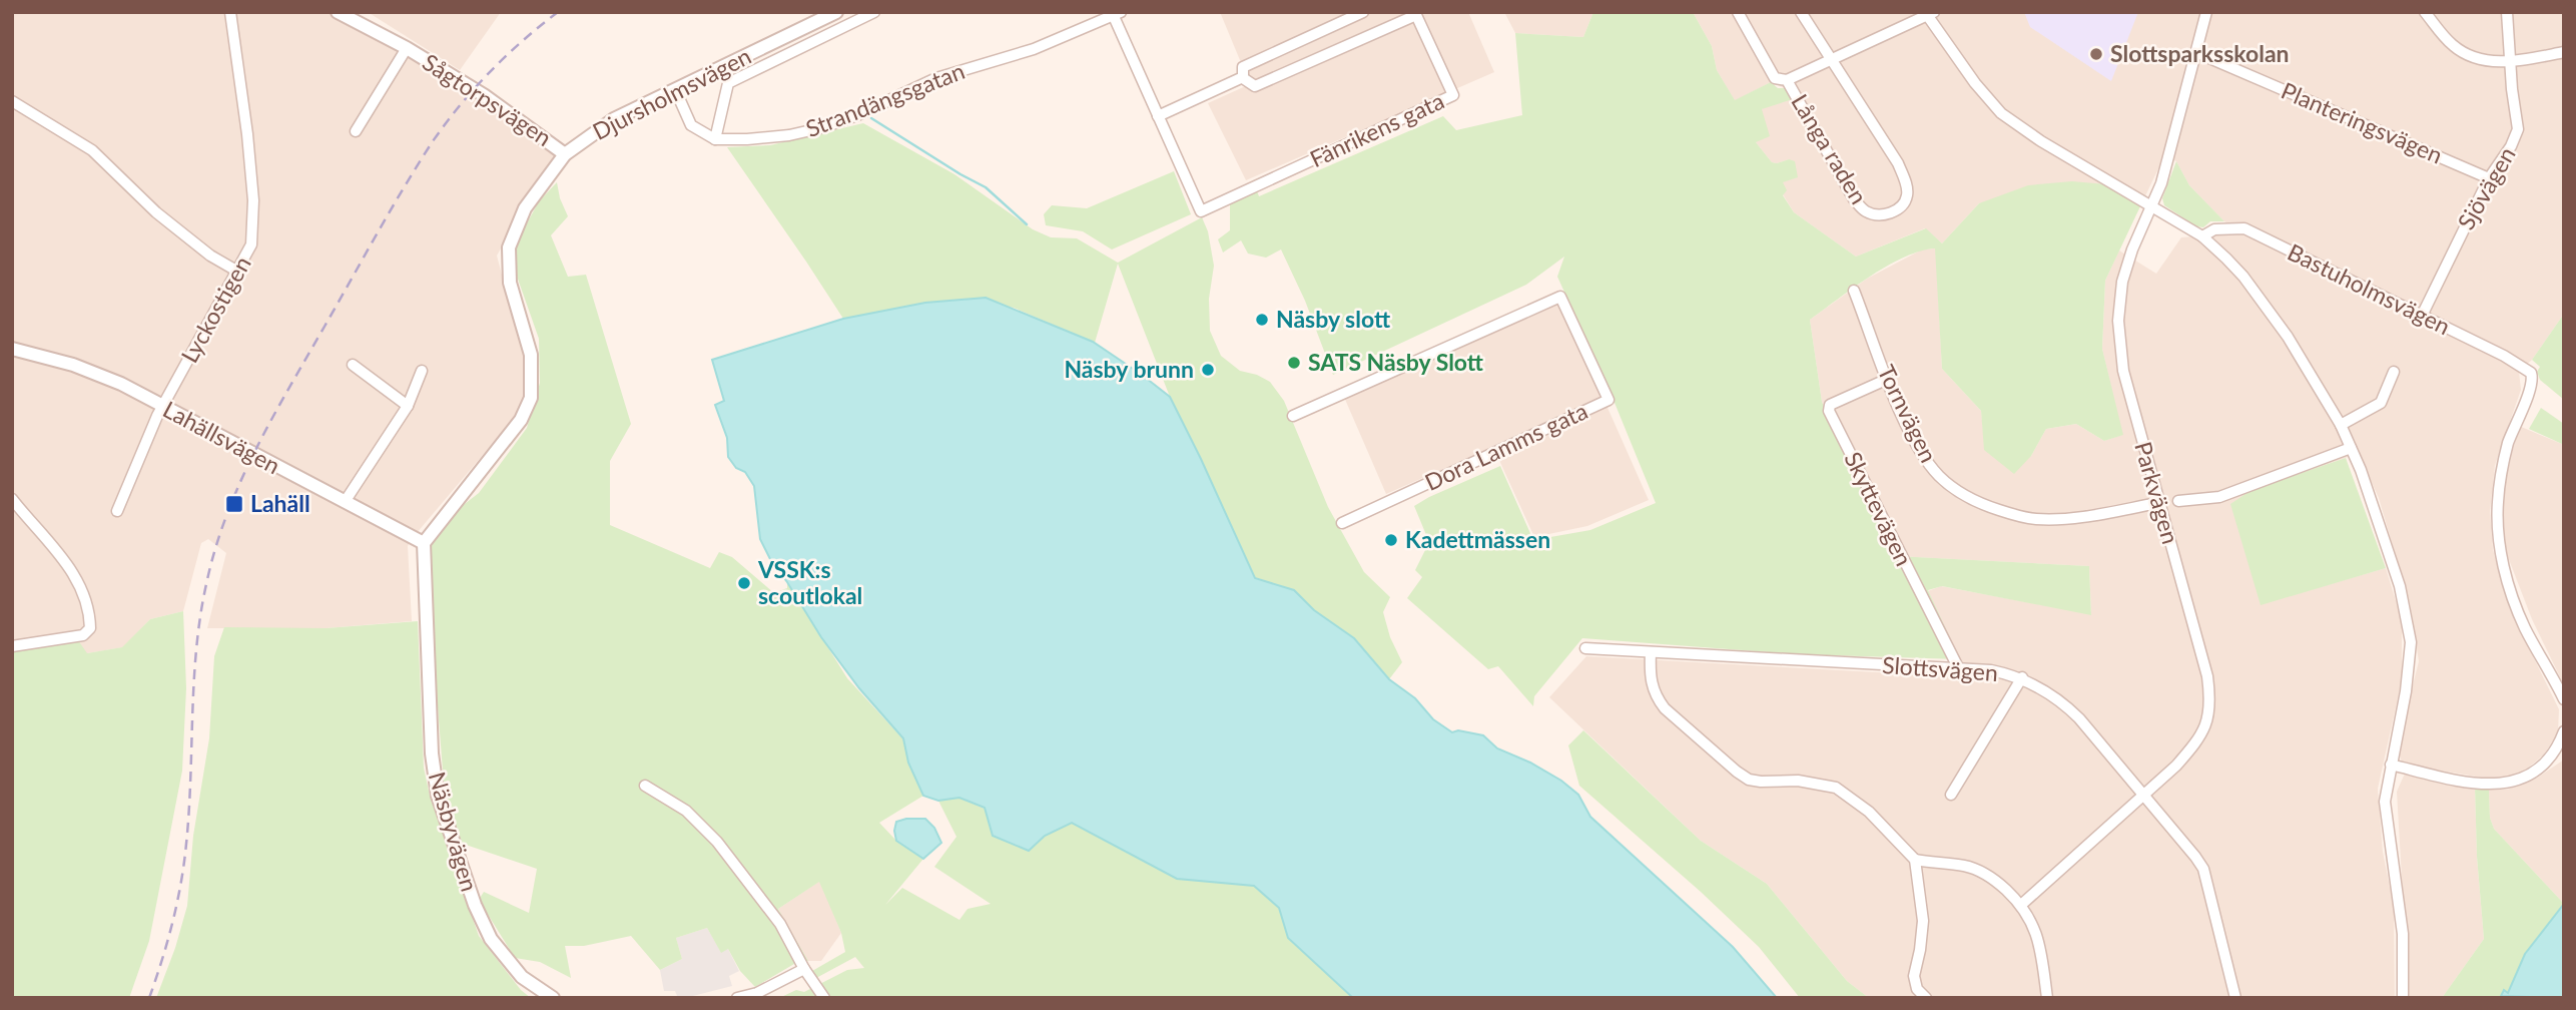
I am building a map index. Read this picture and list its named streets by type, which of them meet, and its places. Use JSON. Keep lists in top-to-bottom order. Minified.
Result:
{"streets":{"street":["Djursholmsvägen","Sågtorpsvägen","Strandängsgatan","Planteringsvägen","Fänrikens gata","Långa raden","Sjövägen","Bastuholmsvägen","Lyckostigen","Tornvägen","Lahällsvägen","Dora Lamms gata","Parkvägen","Skyttevägen","Slottsvägen","Näsbyvägen"]},"crossings":[["Djursholmsvägen","Sågtorpsvägen"],["Djursholmsvägen","Lahällsvägen"],["Djursholmsvägen","Näsbyvägen"],["Planteringsvägen","Sjövägen"],["Planteringsvägen","Parkvägen"],["Sjövägen","Bastuholmsvägen"],["Lyckostigen","Lahällsvägen"],["Tornvägen","Parkvägen"],["Tornvägen","Skyttevägen"],["Lahällsvägen","Näsbyvägen"],["Parkvägen","Slottsvägen"],["Skyttevägen","Slottsvägen"]],"places":{"other":["Slottsparksskolan","Näsby slott","SATS Näsby Slott","Näsby brunn","Kadettmässen","VSSK:s scoutlokal"],"transit":["Lahäll"]}}
